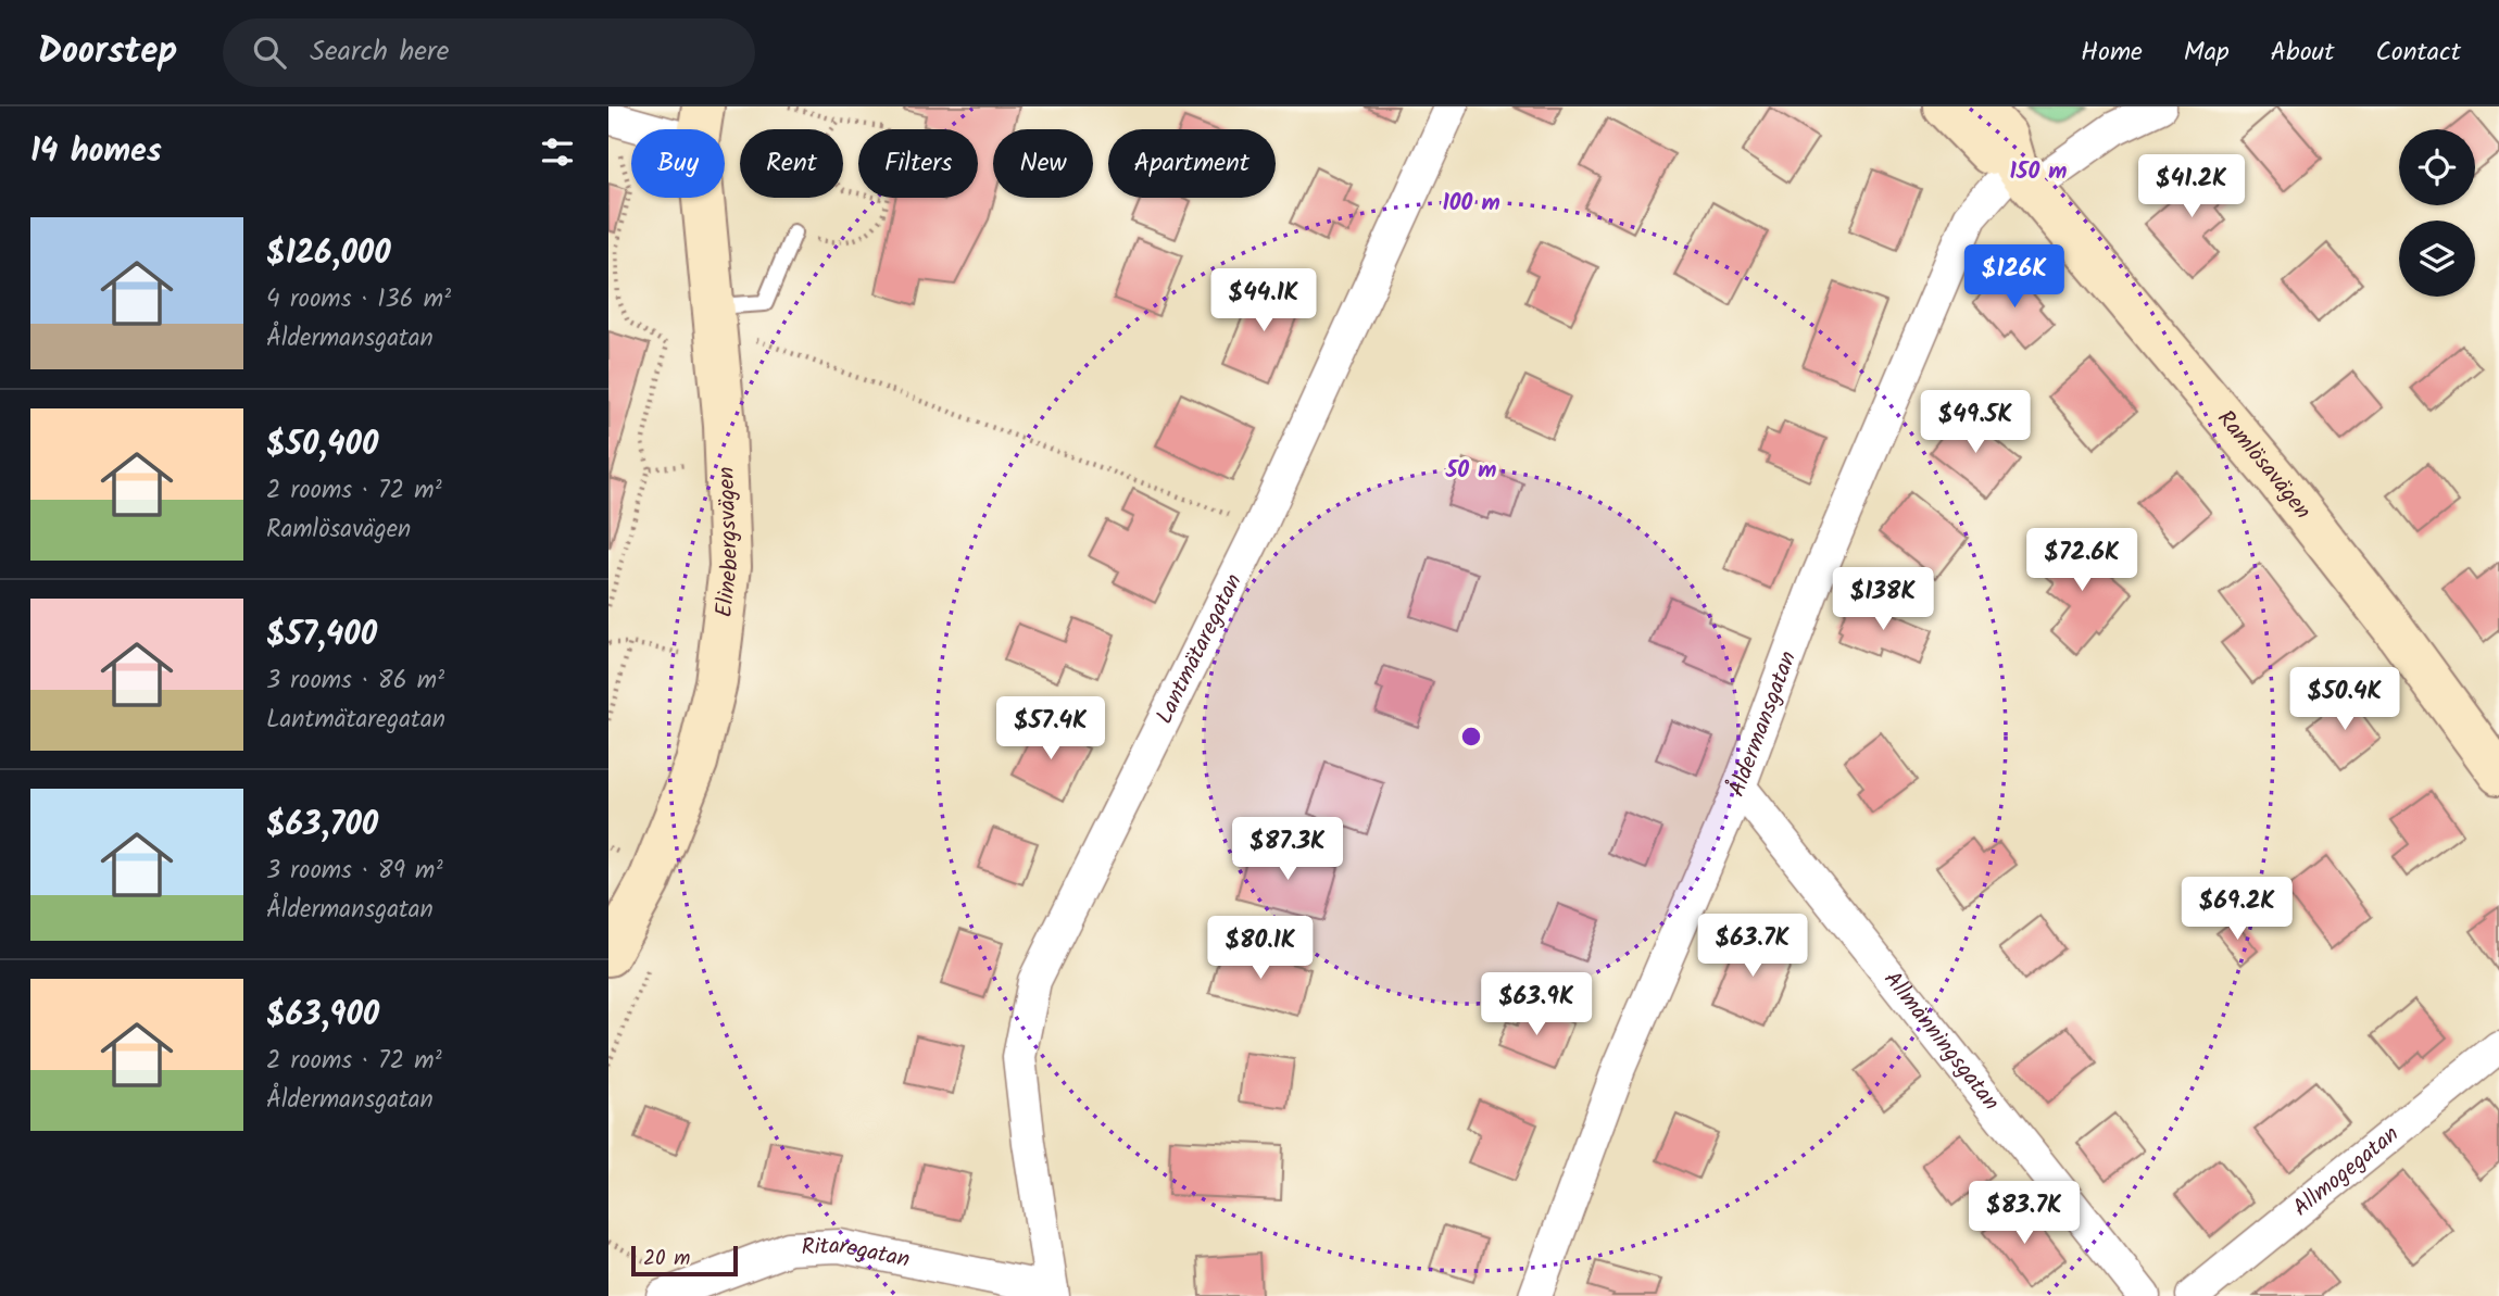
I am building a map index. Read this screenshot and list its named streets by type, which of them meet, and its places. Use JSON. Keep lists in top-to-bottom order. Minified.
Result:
{"streets":{"street":["Ramlösavägen","Elinebergsvägen","Lantmätaregatan","Åldermansgatan","Allmänningsgatan","Allmogegatan","Ritaregatan"]},"crossings":[["Ramlösavägen","Åldermansgatan"],["Lantmätaregatan","Ritaregatan"],["Åldermansgatan","Allmänningsgatan"]],"scale_bar":"20 m","page":{"header":"Doorstep","search":"Search here","nav":["Home","Map","About","Contact"],"heading":"14 homes","chip":["Buy","Rent","Filters","New","Apartment"],"price":["$41.2K","$126K","$44.1K","$49.5K","$72.6K","$138K","$50.4K","$57.4K","$87.3K","$69.2K","$63.7K","$80.1K","$63.9K","$83.7K"],"list":[{"name":"$126,000","note":"4 rooms · 136 m² · Åldermansgatan"},{"name":"$50,400","note":"2 rooms · 72 m² · Ramlösavägen"},{"name":"$57,400","note":"3 rooms · 86 m² · Lantmätaregatan"},{"name":"$63,700","note":"3 rooms · 89 m² · Åldermansgatan"},{"name":"$63,900","note":"2 rooms · 72 m² · Åldermansgatan"}],"scale":"20 m"},"rings":["150 m","100 m","50 m"]}
